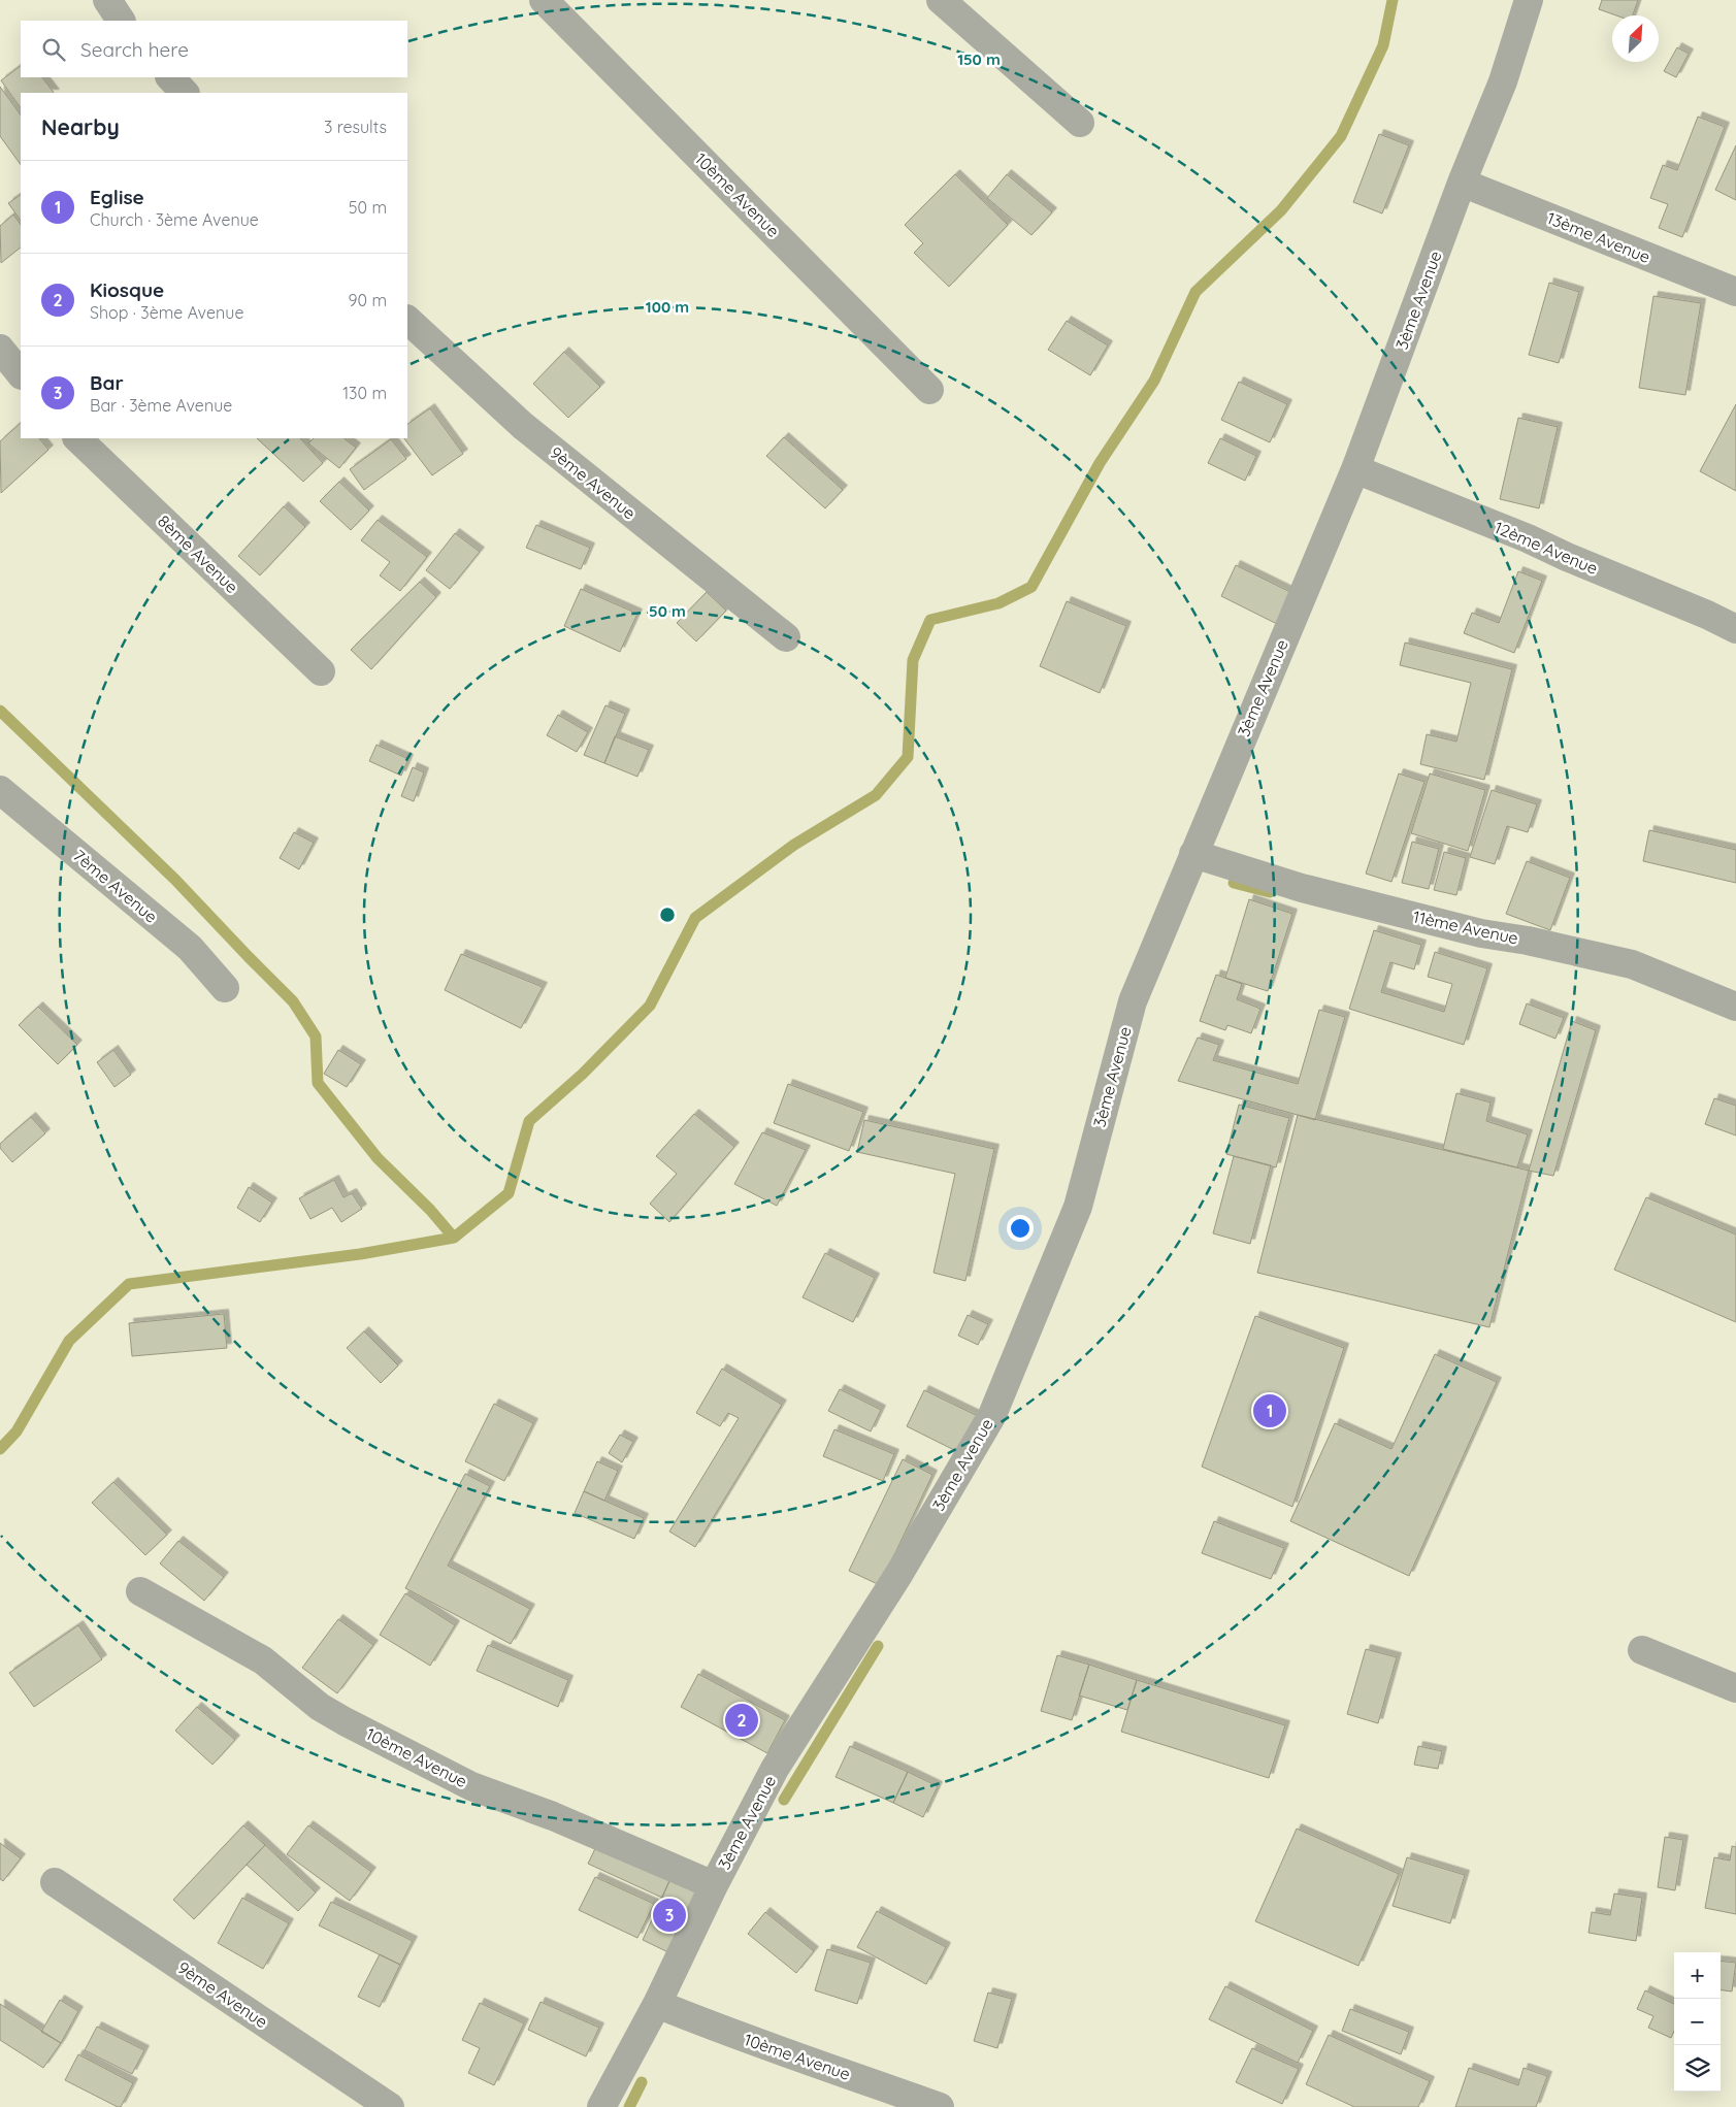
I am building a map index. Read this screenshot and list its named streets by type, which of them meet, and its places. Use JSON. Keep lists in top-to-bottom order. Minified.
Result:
{"streets":{"street":["10ème Avenue","13ème Avenue","3ème Avenue","9ème Avenue","12ème Avenue","8ème Avenue","7ème Avenue","11ème Avenue"]},"crossings":[["10ème Avenue","3ème Avenue"],["13ème Avenue","3ème Avenue"],["3ème Avenue","12ème Avenue"],["3ème Avenue","11ème Avenue"]],"north":"top right","page":{"search":"Search here","heading":["Nearby","3 results"],"list":[{"mark":"1","name":"Eglise","note":"Church · 3ème Avenue","value":"50 m"},{"mark":"2","name":"Kiosque","note":"Shop · 3ème Avenue","value":"90 m"},{"mark":"3","name":"Bar","note":"Bar · 3ème Avenue","value":"130 m"}],"pins":["1","2","3"],"map_buttons":["+","−"]},"rings":["150 m","100 m","50 m"]}
